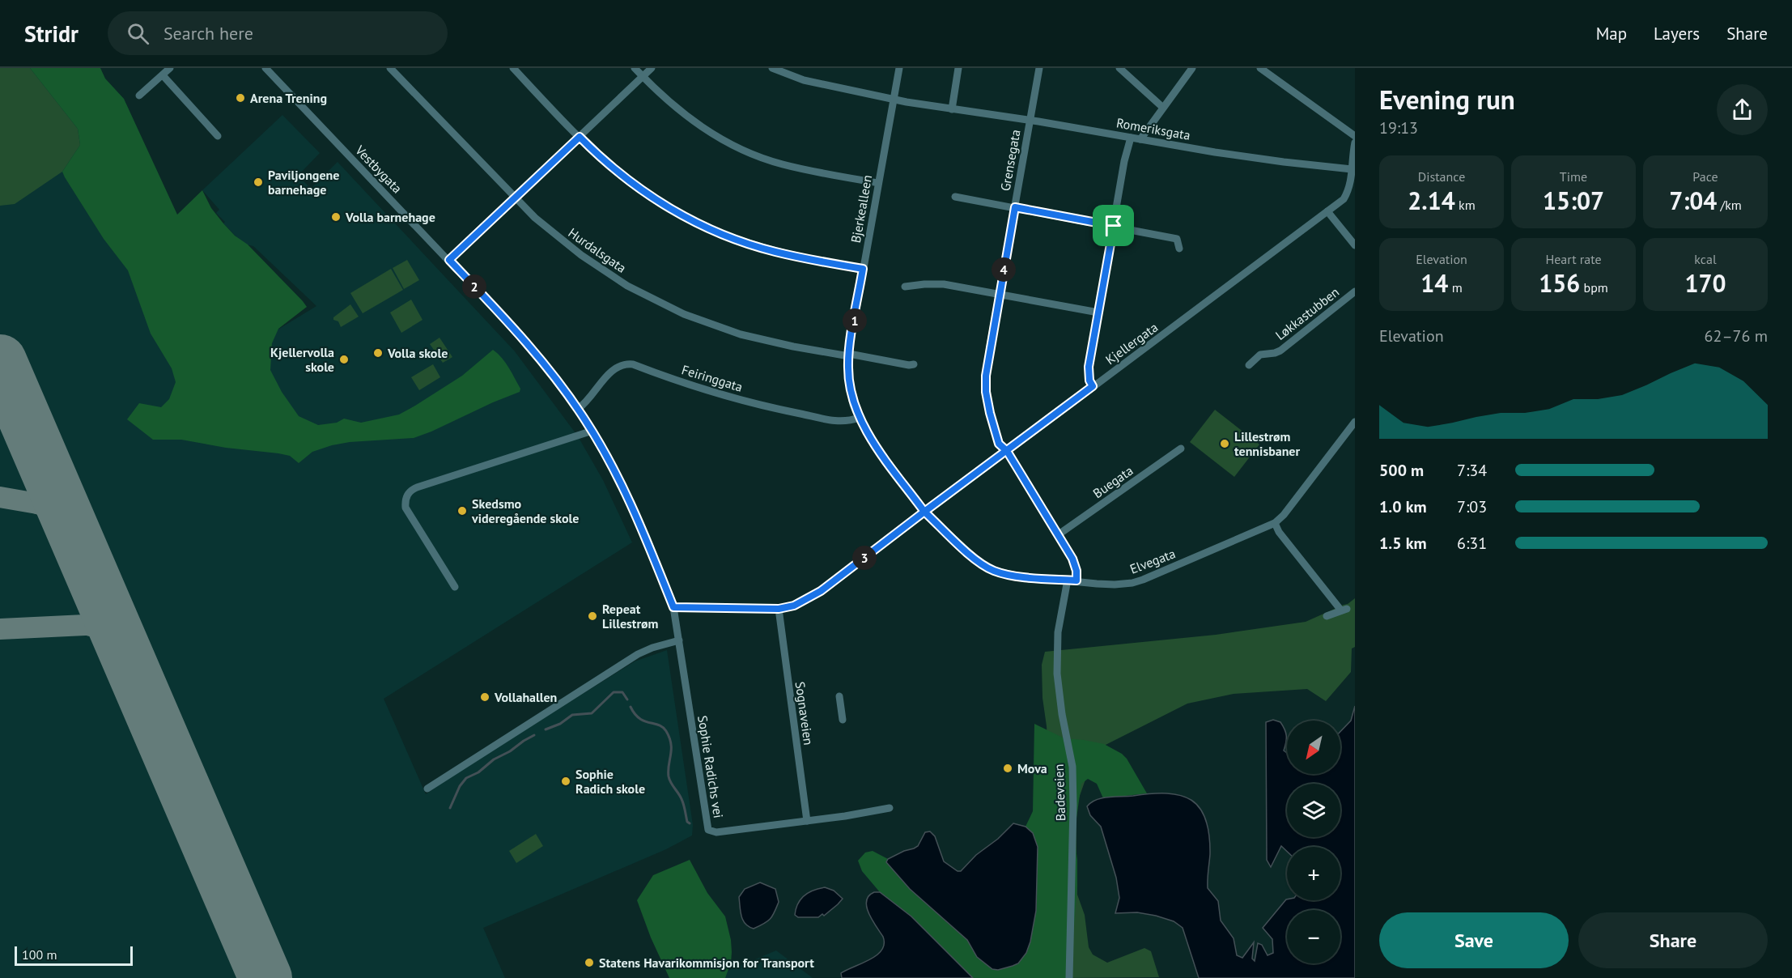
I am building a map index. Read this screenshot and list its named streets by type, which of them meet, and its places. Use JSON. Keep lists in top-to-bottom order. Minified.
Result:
{"streets":{"street":["Romeriksgata","Grensegata","Vestbygata","Bjerkealleen","Hurdalsgata","Løkkastubben","Kjellergata","Feiringgata","Buegata","Elvegata","Sognaveien","Sophie Radichs vei","Badeveien"]},"crossings":[["Romeriksgata","Grensegata"],["Romeriksgata","Bjerkealleen"],["Romeriksgata","Kjellergata"],["Grensegata","Kjellergata"],["Grensegata","Buegata"],["Grensegata","Elvegata"],["Vestbygata","Kjellergata"],["Vestbygata","Feiringgata"],["Vestbygata","Sophie Radichs vei"],["Bjerkealleen","Hurdalsgata"],["Bjerkealleen","Kjellergata"],["Bjerkealleen","Feiringgata"],["Bjerkealleen","Elvegata"],["Kjellergata","Elvegata"],["Kjellergata","Sognaveien"],["Kjellergata","Sophie Radichs vei"],["Elvegata","Badeveien"],["Sognaveien","Sophie Radichs vei"]],"places":["Arena Trening","Paviljongene barnehage","Volla barnehage","Volla skole","Kjellervolla skole","Lillestrøm tennisbaner","Skedsmo videregående skole","Repeat Lillestrøm","Vollahallen","Mova","Sophie Radich skole","Statens Havarikommisjon for Transport"],"scale_bar":"100 m","north":"bottom left","page":{"header":"Stridr","search":"Search here","nav":["Map","Layers","Share"],"heading":["Evening run","19:13"],"stats":[["Distance","2.14 km"],["Time","15:07"],["Pace","7:04 /km"],["Elevation","14 m"],["Heart rate","156 bpm"],["kcal","170"]],"pins":["4","2","1","3"],"chart":["Elevation","62–76 m"],"list":[{"name":"500 m","note":"7:34"},{"name":"1.0 km","note":"7:03"},{"name":"1.5 km","note":"6:31"}],"map_buttons":["+","−"],"buttons":["Save","Share"],"scale":"100 m"}}
